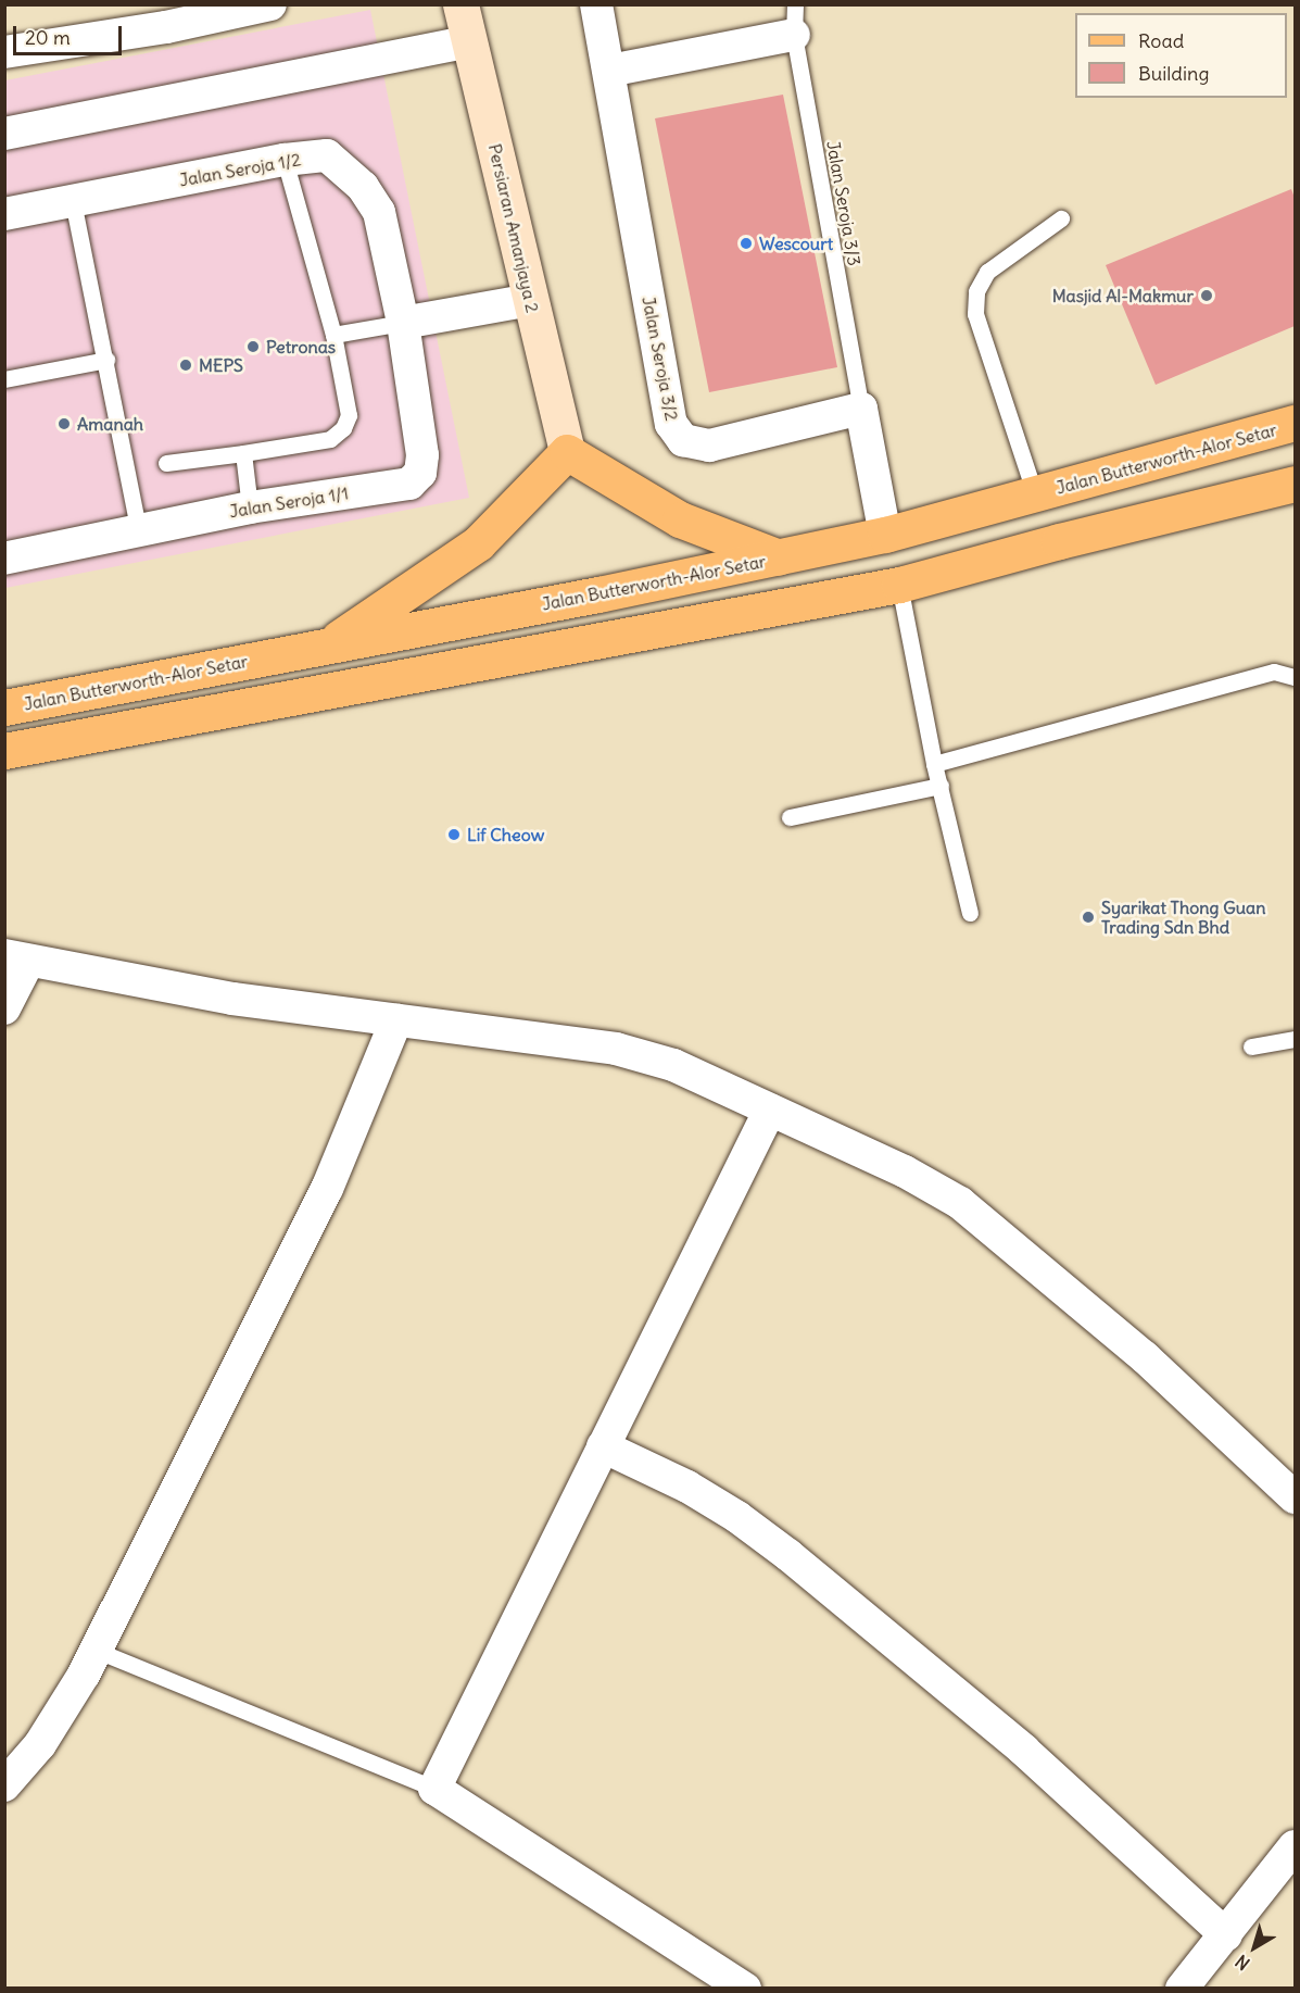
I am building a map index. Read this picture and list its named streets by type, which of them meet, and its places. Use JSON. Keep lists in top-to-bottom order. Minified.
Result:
{"streets":{"main road":["Jalan Butterworth-Alor Setar"],"street":["Jalan Seroja 1/2","Persiaran Amanjaya 2","Jalan Seroja 3/2","Jalan Seroja 1/1"],"lane":["Jalan Seroja 3/3"]},"crossings":[["Jalan Seroja 1/2","Jalan Seroja 1/1"],["Jalan Seroja 3/3","Jalan Seroja 3/2"]],"places":["Wescourt","Masjid Al-Makmur","Petronas","MEPS","Amanah","Lif Cheow","Syarikat Thong Guan Trading Sdn Bhd"],"legend":["Road","Building"],"scale_bar":"20 m","north":"bottom left"}
